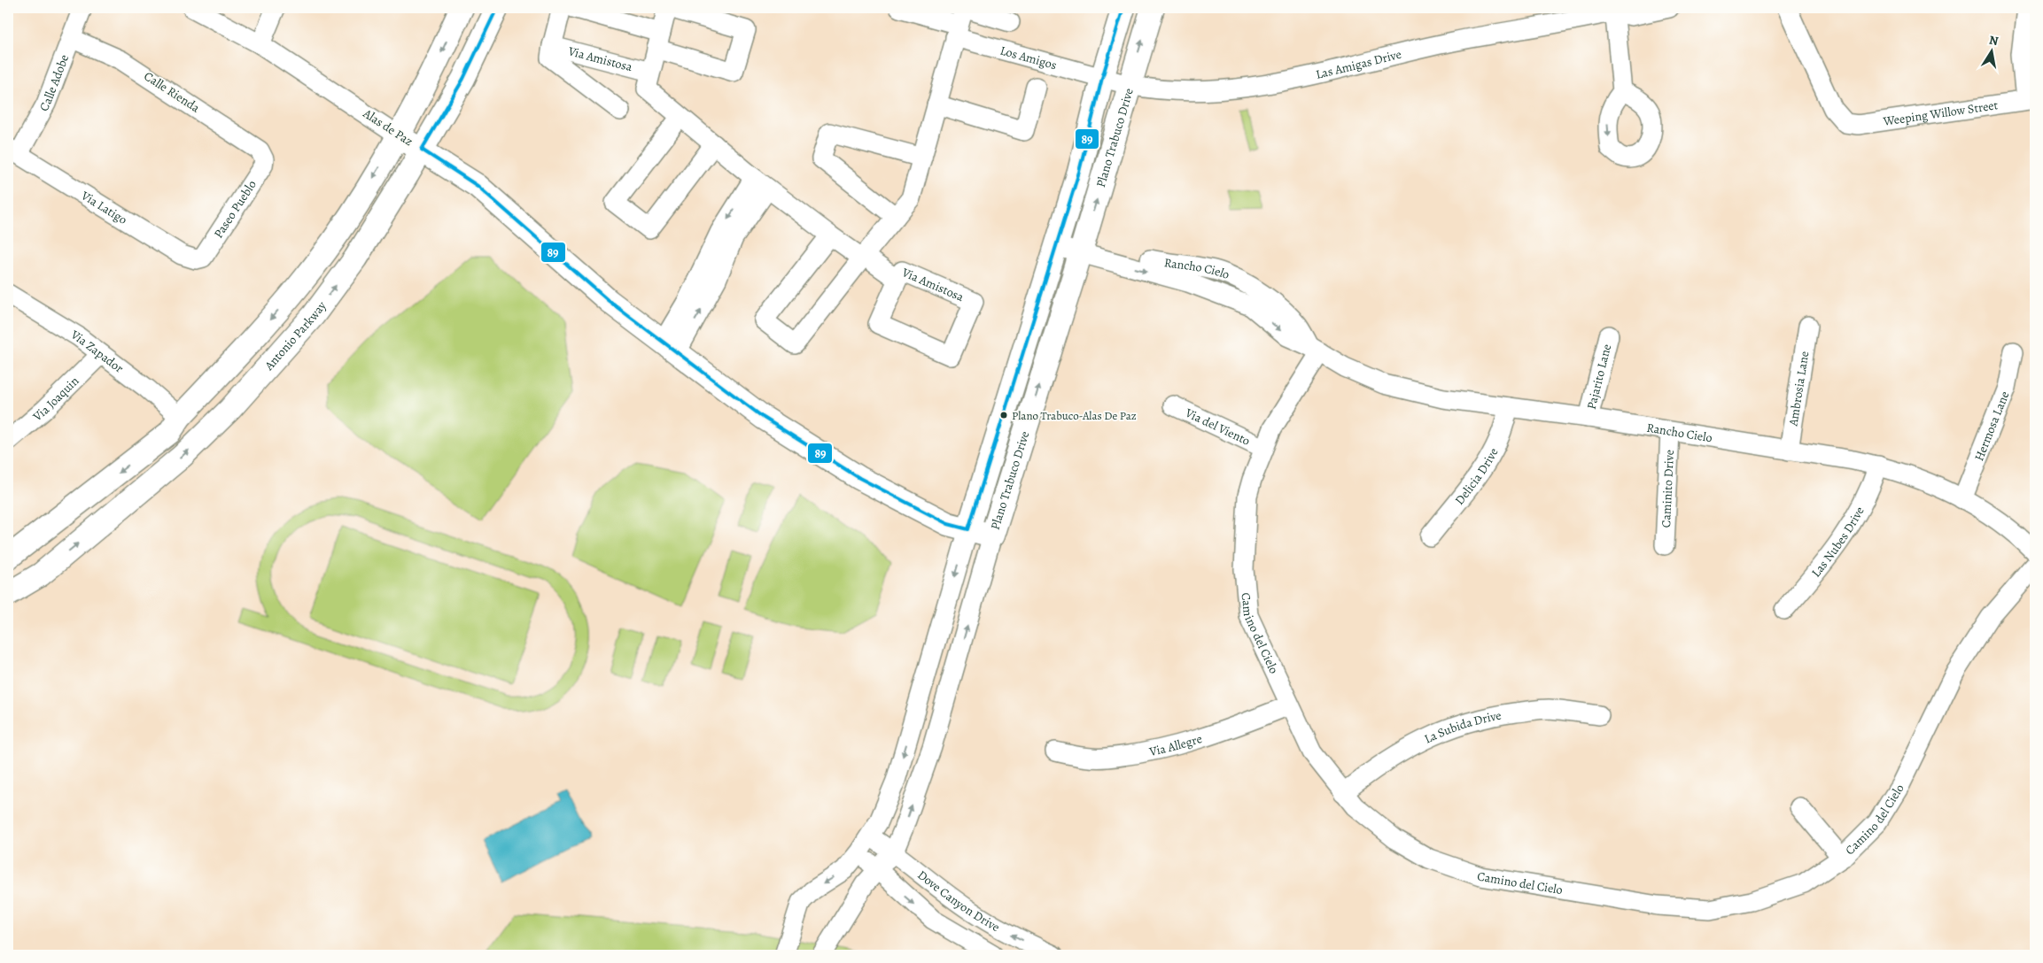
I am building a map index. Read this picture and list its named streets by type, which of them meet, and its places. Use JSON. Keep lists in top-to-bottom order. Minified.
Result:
{"streets":{"main road":["Alas de Paz","Plano Trabuco Drive","Antonio Parkway"],"street":["Los Amigos","Via Amistosa","Las Amigas Drive","Calle Adobe","Calle Rienda","Weeping Willow Street","Via Latigo","Paseo Pueblo","Rancho Cielo","Via Zapador","Pajarito Lane","Ambrosia Lane","Via Joaquin","Hermosa Lane","Via del Viento","Delicia Drive","Caminito Drive","Las Nubes Drive","Camino del Cielo","La Subida Drive","Via Allegre","Dove Canyon Drive"]},"crossings":[["Los Amigos","Las Amigas Drive"],["Los Amigos","Plano Trabuco Drive"],["Las Amigas Drive","Plano Trabuco Drive"],["Calle Adobe","Calle Rienda"],["Calle Adobe","Via Latigo"],["Calle Rienda","Paseo Pueblo"],["Alas de Paz","Plano Trabuco Drive"],["Alas de Paz","Antonio Parkway"],["Plano Trabuco Drive","Rancho Cielo"],["Plano Trabuco Drive","Dove Canyon Drive"],["Via Latigo","Paseo Pueblo"],["Rancho Cielo","Pajarito Lane"],["Rancho Cielo","Ambrosia Lane"],["Rancho Cielo","Hermosa Lane"],["Rancho Cielo","Delicia Drive"],["Rancho Cielo","Caminito Drive"],["Rancho Cielo","Las Nubes Drive"],["Rancho Cielo","Camino del Cielo"],["Via Zapador","Via Joaquin"],["Via del Viento","Camino del Cielo"],["Camino del Cielo","La Subida Drive"],["Camino del Cielo","Via Allegre"]],"places":["Plano Trabuco-Alas De Paz"],"lines":["transit line 89"],"north":"top"}
